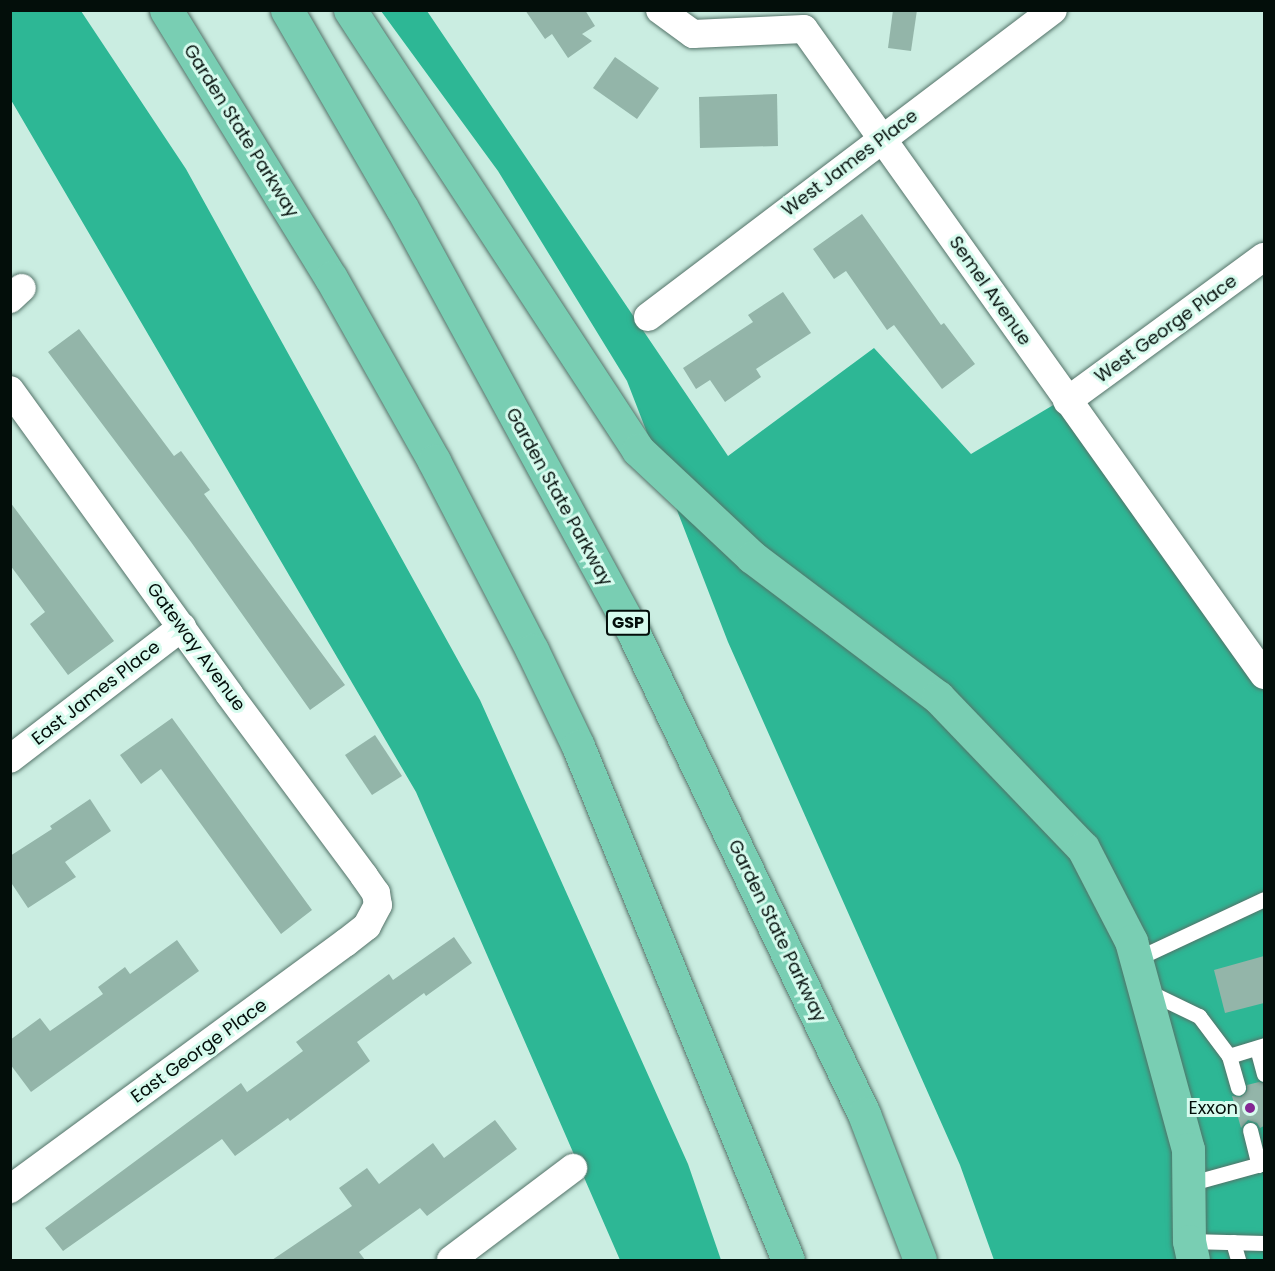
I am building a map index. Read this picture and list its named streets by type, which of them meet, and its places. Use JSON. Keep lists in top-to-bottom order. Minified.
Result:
{"streets":{"highway":["Garden State Parkway","GSP"],"street":["West James Place","Semel Avenue","West George Place","Gateway Avenue","East James Place","East George Place"]},"crossings":[["West James Place","Semel Avenue"],["Semel Avenue","West George Place"],["Gateway Avenue","East James Place"],["Gateway Avenue","East George Place"]],"places":["Exxon"]}
